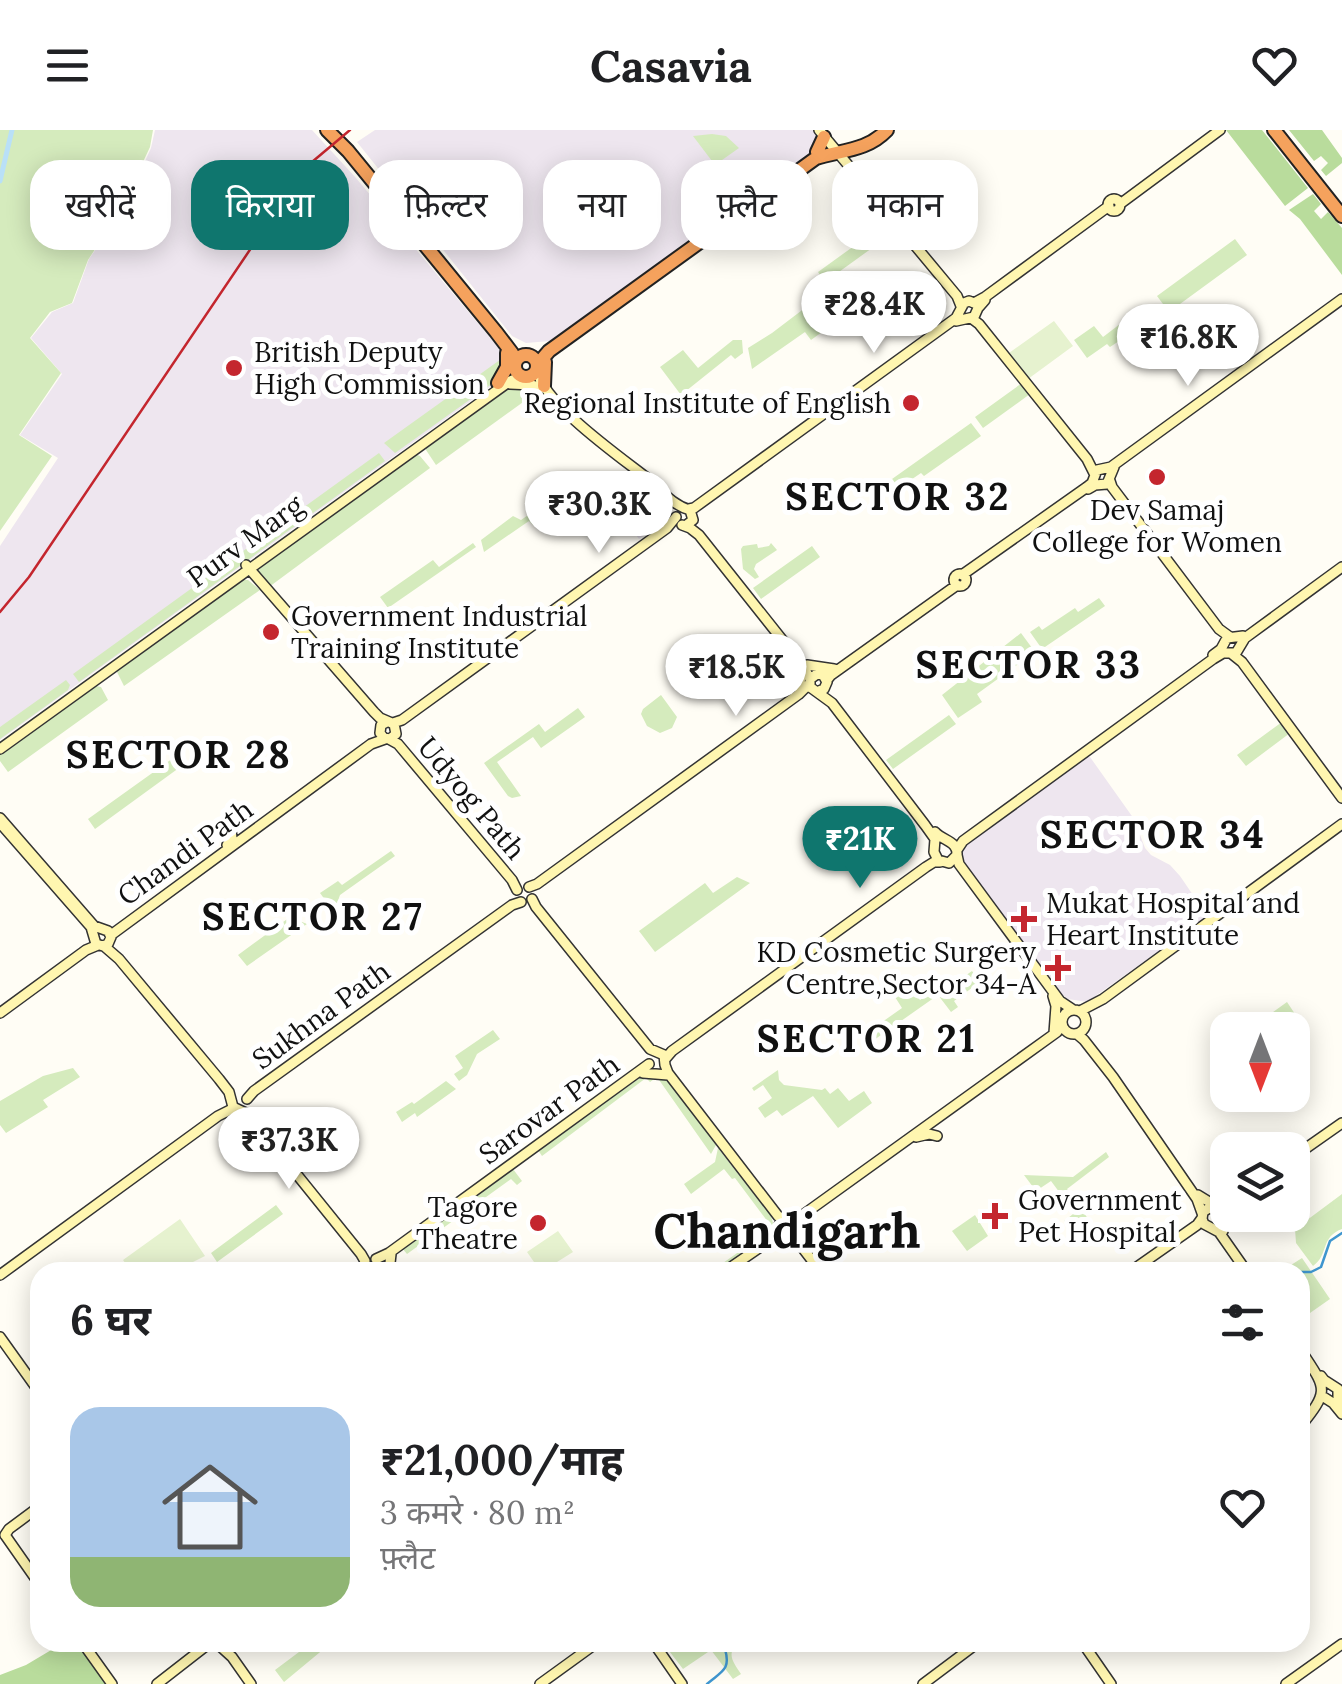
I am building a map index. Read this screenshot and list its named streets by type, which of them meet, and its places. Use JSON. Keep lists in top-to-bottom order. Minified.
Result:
{"streets":{"main road":["Purv Marg","Udyog Path","Chandi Path","Sukhna Path","Sarovar Path"]},"crossings":[["Purv Marg","Udyog Path"],["Udyog Path","Chandi Path"],["Udyog Path","Sukhna Path"],["Udyog Path","Sarovar Path"]],"districts":["SECTOR 32","SECTOR 33","SECTOR 28","SECTOR 34","SECTOR 27","SECTOR 21","Chandigarh"],"places":{"other":["British Deputy High Commission","Regional Institute of English","Dev Samaj College for Women","Government Industrial Training Institute","Tagore Theatre"],"health":["Mukat Hospital and Heart Institute","KD Cosmetic Surgery Centre,Sector 34-A","Government Pet Hospital"]},"north":"bottom","page":{"header":"Casavia","chip":["खरीदें","किराया","फ़िल्टर","नया","फ़्लैट","मकान"],"price":["₹28.4K","₹16.8K","₹30.3K","₹18.5K","₹21K","₹37.3K"],"heading":"6 घर","list":[{"name":"₹21,000/माह","note":"3 कमरे · 80 m² · फ़्लैट"}]}}
